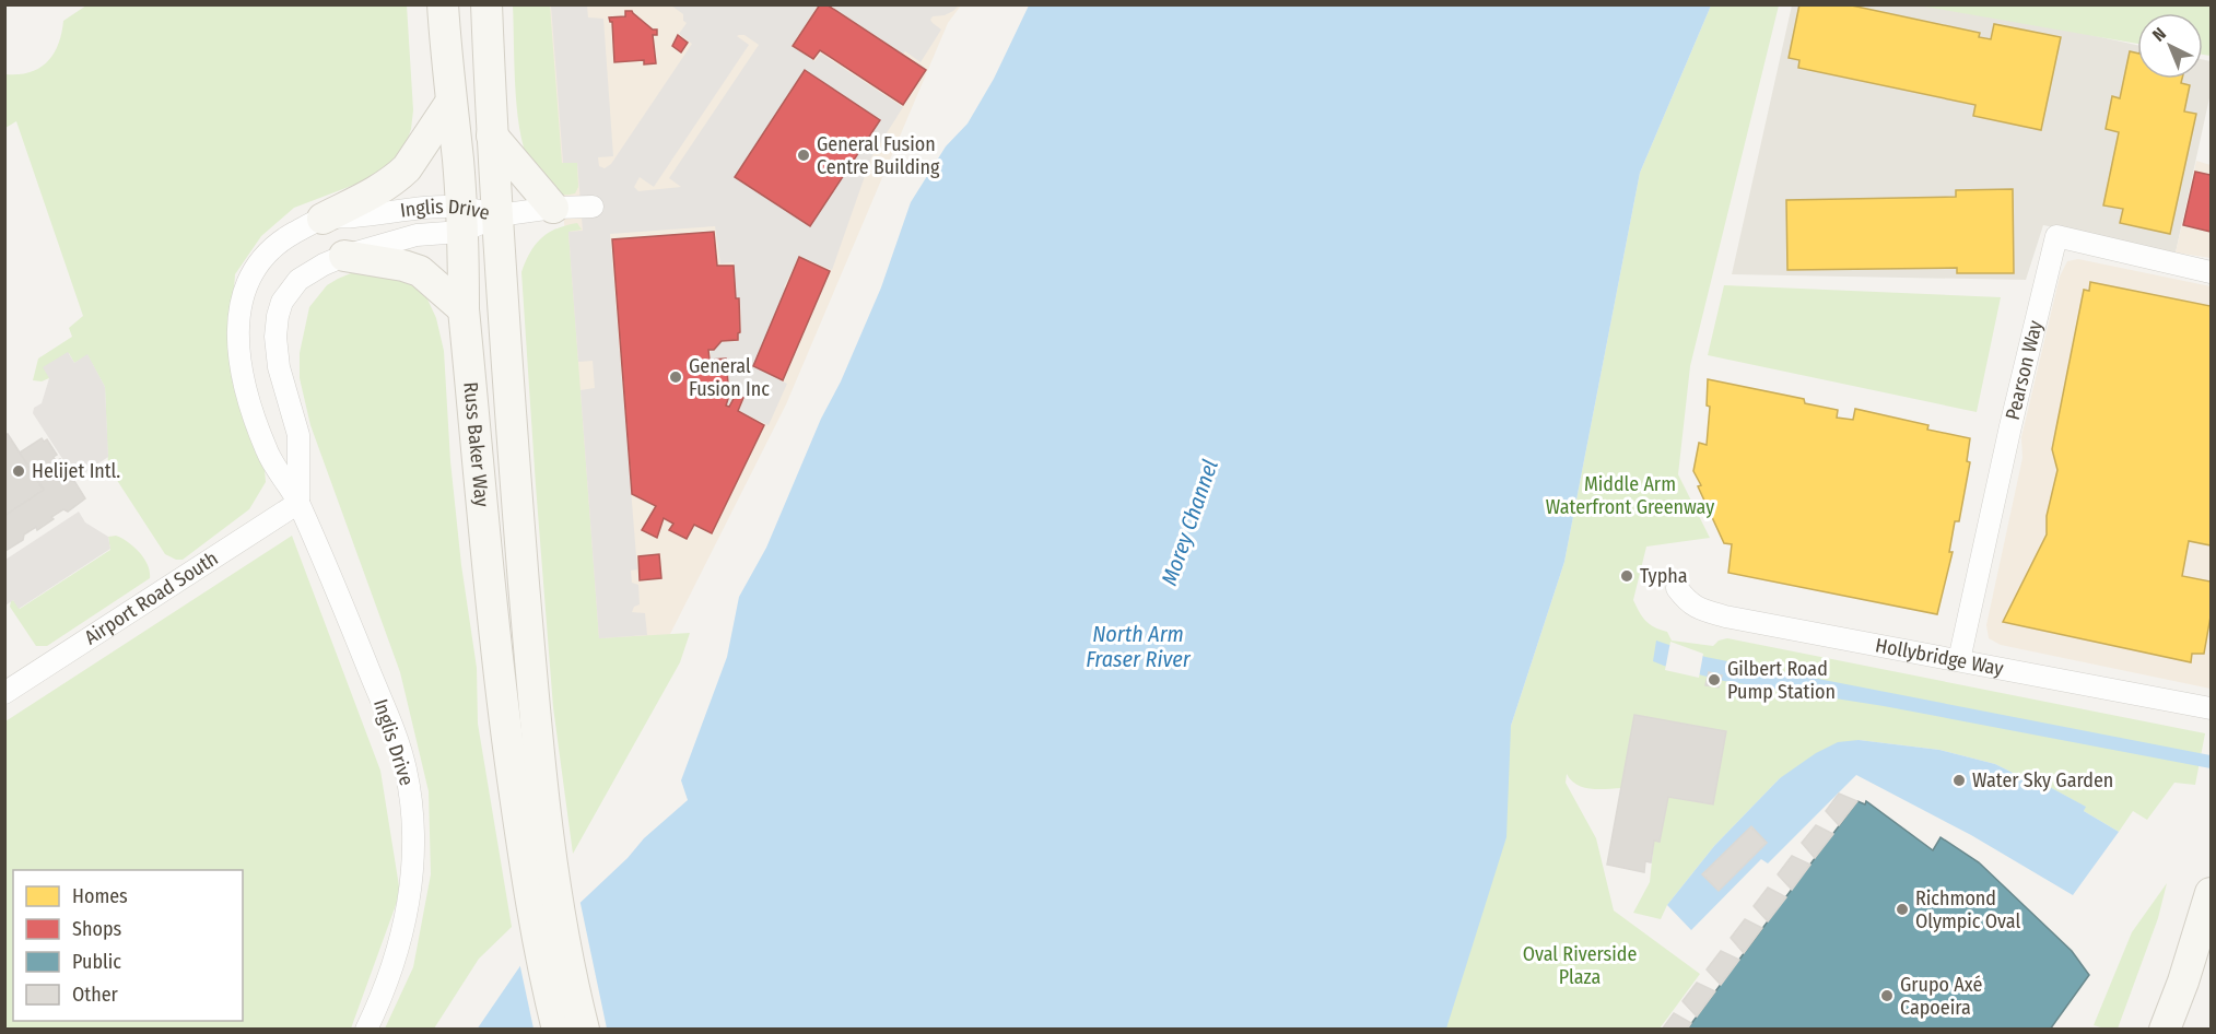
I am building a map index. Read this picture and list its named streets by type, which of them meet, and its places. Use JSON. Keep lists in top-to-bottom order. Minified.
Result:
{"streets":{"main road":["Russ Baker Way"],"street":["Inglis Drive","Pearson Way","Airport Road South","Hollybridge Way"]},"crossings":[["Inglis Drive","Russ Baker Way"],["Inglis Drive","Airport Road South"],["Pearson Way","Hollybridge Way"]],"water":["Morey Channel","North Arm Fraser River"],"parks":["Middle Arm Waterfront Greenway","Oval Riverside Plaza"],"places":["General Fusion Centre Building","General Fusion Inc","Helijet Intl.","Typha","Gilbert Road Pump Station","Water Sky Garden","Richmond Olympic Oval","Grupo Axé Capoeira"],"legend":["Homes","Shops","Public","Other"],"north":"top left"}
